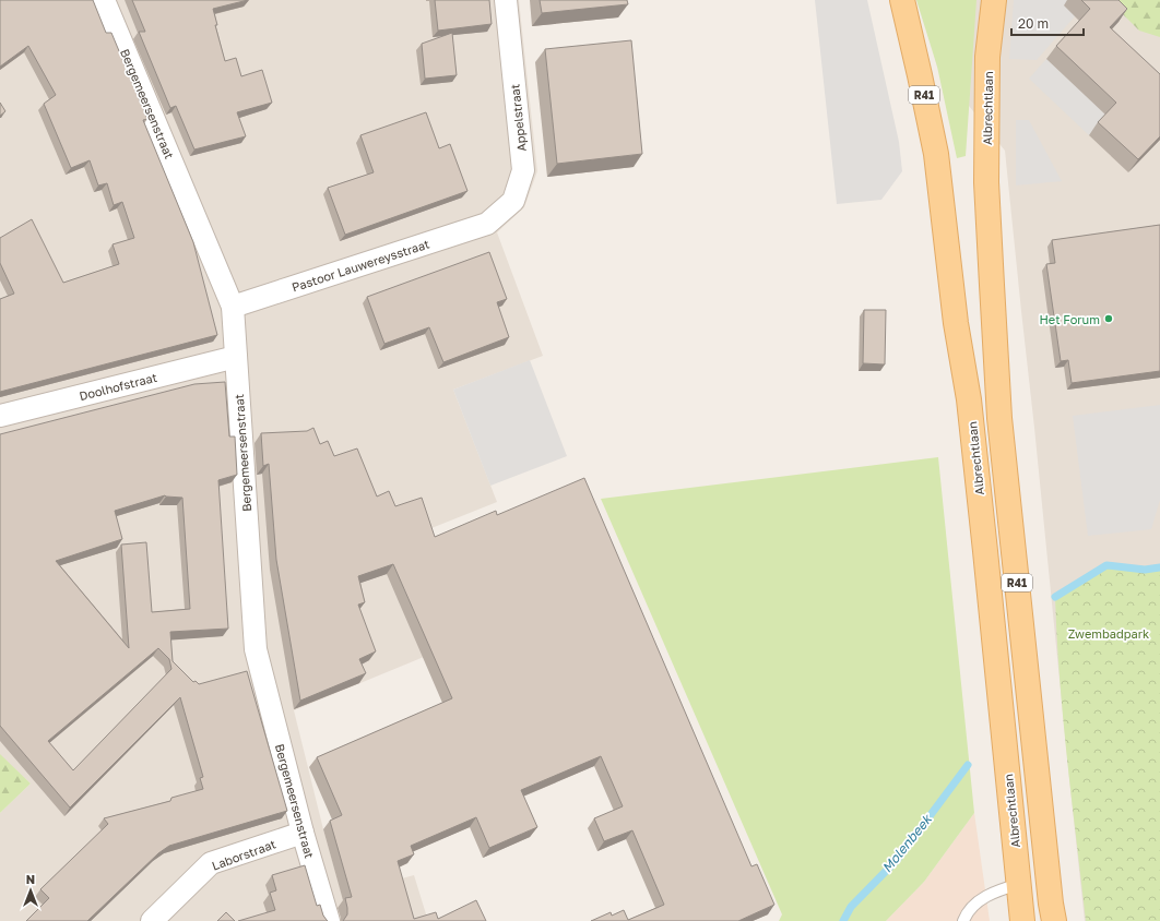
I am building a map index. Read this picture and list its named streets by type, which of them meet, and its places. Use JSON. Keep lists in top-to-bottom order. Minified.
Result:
{"streets":{"main road":["R41","Albrechtlaan"],"street":["Bergemeersenstraat","Appelstraat","Pastoor Lauwereysstraat","Doolhofstraat","Laborstraat"]},"crossings":[["Bergemeersenstraat","Pastoor Lauwereysstraat"],["Bergemeersenstraat","Doolhofstraat"],["Bergemeersenstraat","Laborstraat"],["Appelstraat","Pastoor Lauwereysstraat"]],"water":["Molenbeek"],"parks":["Zwembadpark"],"places":["Het Forum"],"scale_bar":"20 m","north":"top"}
